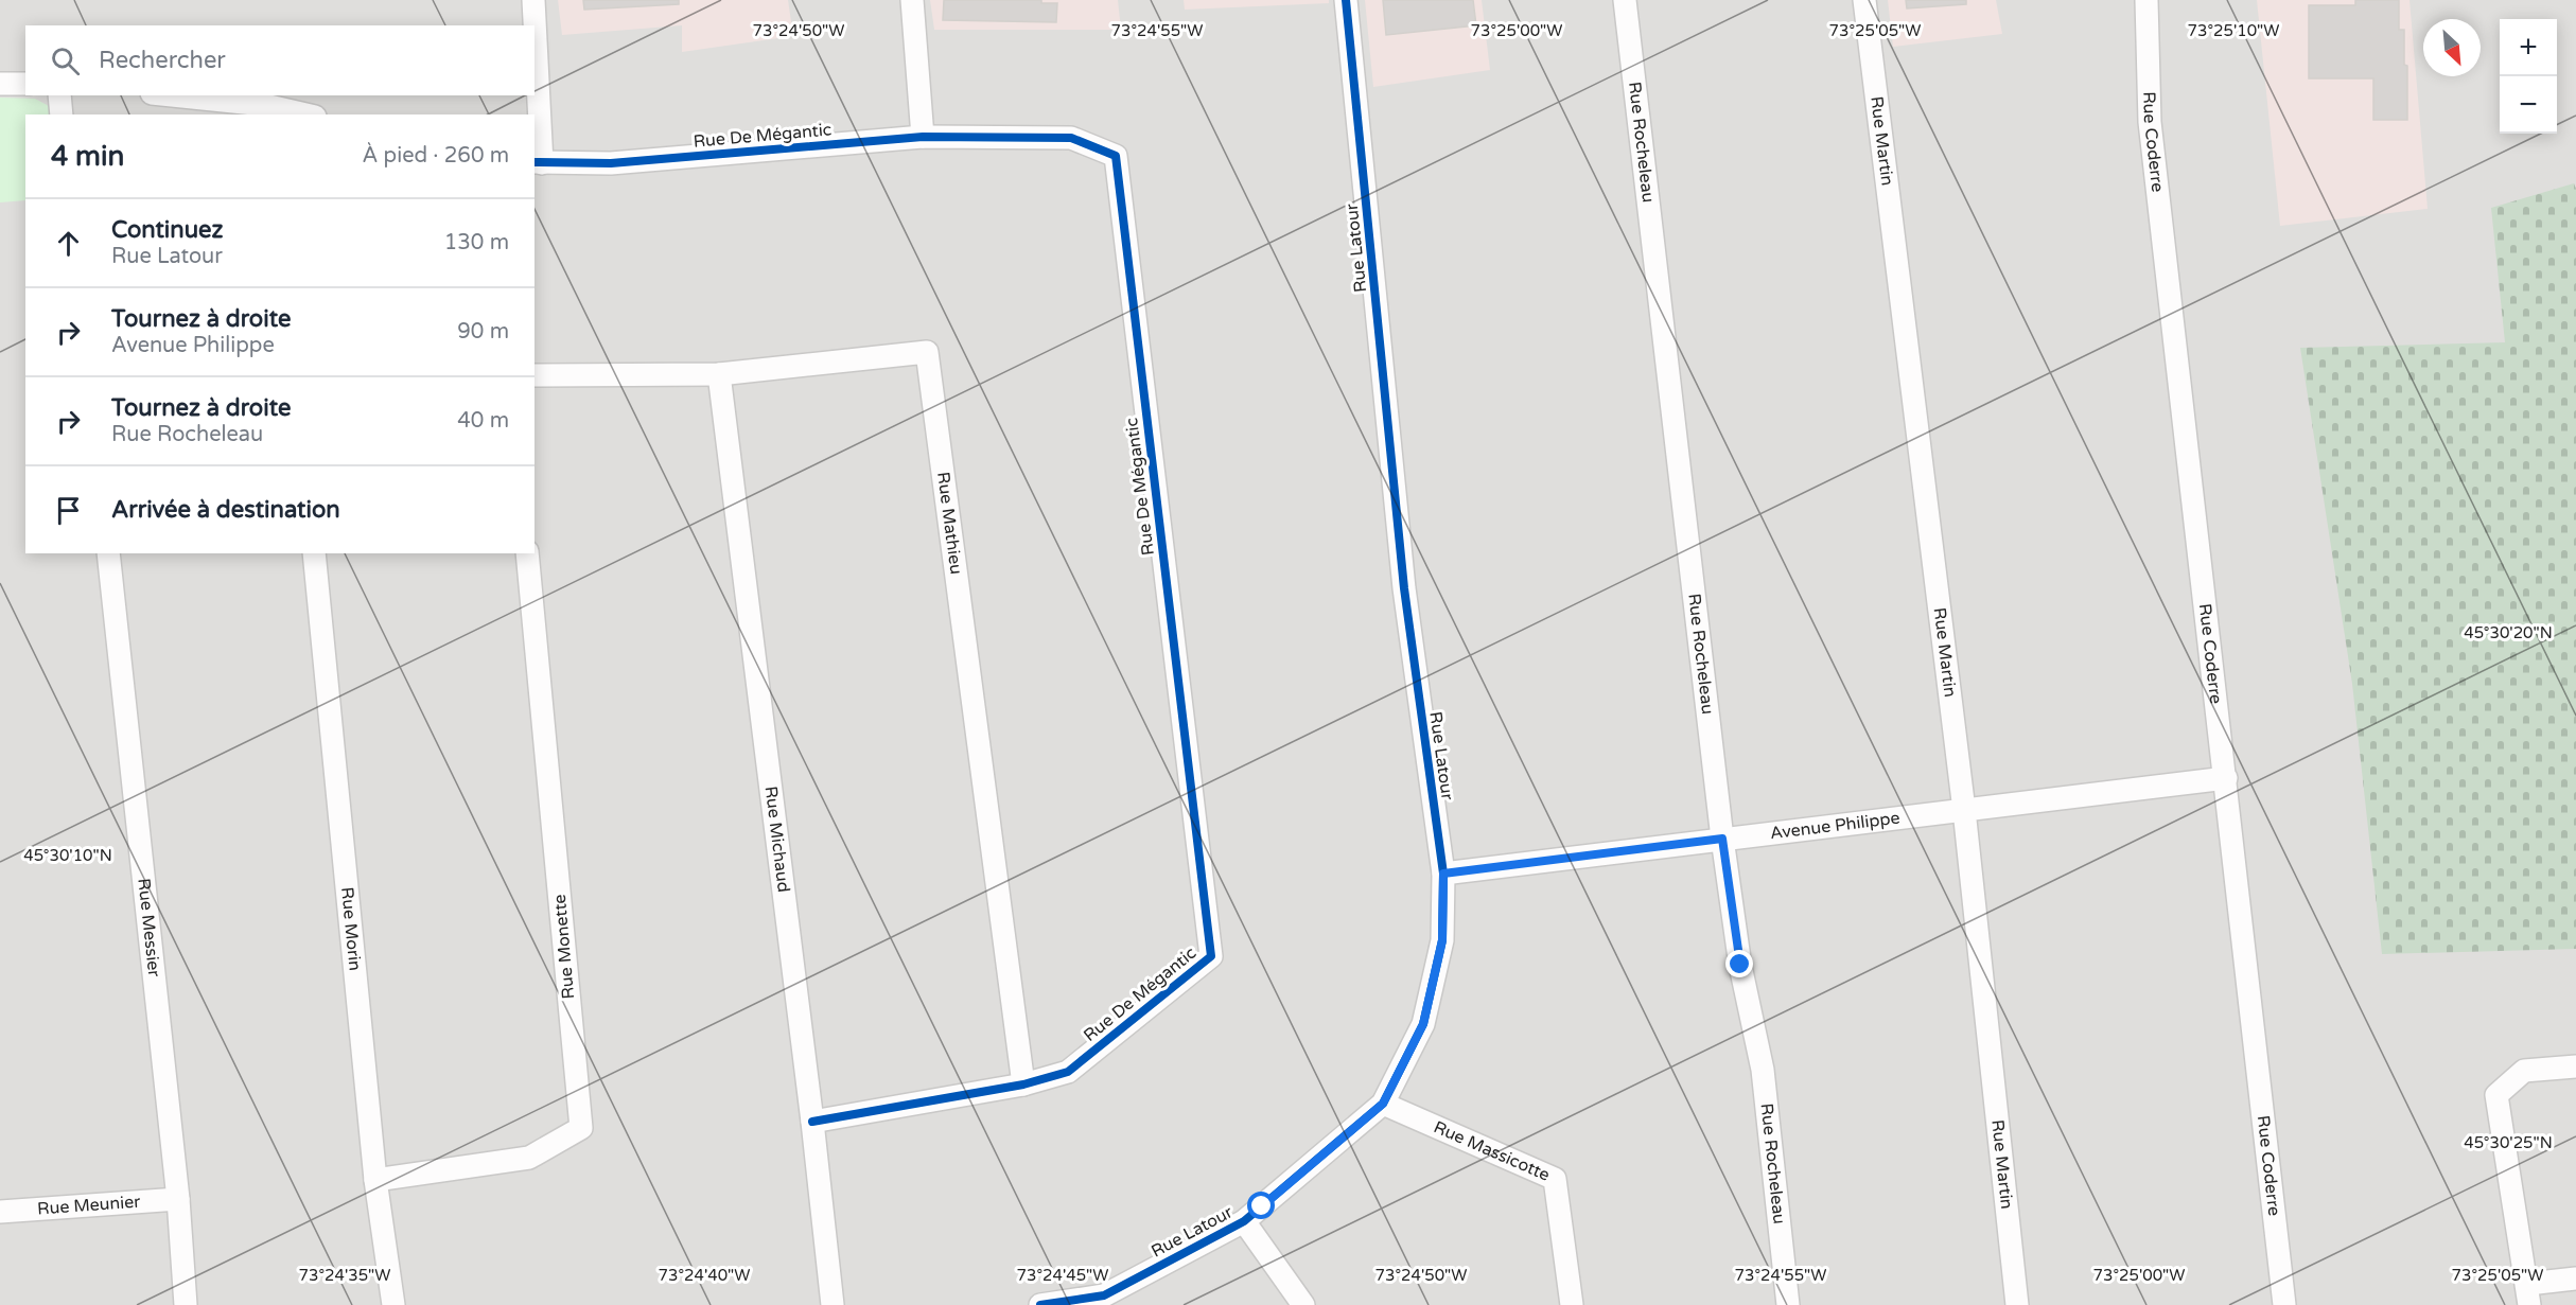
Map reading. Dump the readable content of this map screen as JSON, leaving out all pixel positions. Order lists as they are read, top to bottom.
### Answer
{
  "streets": {
    "street": [
      "Rue De Mégantic",
      "Rue Martin",
      "Rue Coderre",
      "Rue Rocheleau",
      "Rue Latour",
      "Rue Mathieu",
      "Avenue Philippe",
      "Rue Michaud",
      "Rue Messier",
      "Rue Morin",
      "Rue Monette",
      "Rue Massicotte",
      "Rue Meunier"
    ]
  },
  "crossings": [
    ["Rue De Mégantic", "Rue Mathieu"],
    ["Rue De Mégantic", "Rue Michaud"],
    ["Rue Martin", "Avenue Philippe"],
    ["Rue Coderre", "Avenue Philippe"],
    ["Rue Rocheleau", "Avenue Philippe"],
    ["Rue Latour", "Avenue Philippe"],
    ["Rue Latour", "Rue Massicotte"],
    ["Rue Mathieu", "Rue Michaud"],
    ["Rue Messier", "Rue Meunier"],
    ["Rue Morin", "Rue Monette"]
  ],
  "north": "bottom right",
  "page": {
    "map_buttons": ["+", "−"],
    "search": "Rechercher",
    "heading": ["4 min", "À pied · 260 m"],
    "list": [
      ["Continuez", "Rue Latour", "130 m"],
      ["Tournez à droite", "Avenue Philippe", "90 m"],
      ["Tournez à droite", "Rue Rocheleau", "40 m"],
      "Arrivée à destination"
    ]
  },
  "coordinates": [
    "73°24'50\"W",
    "73°24'55\"W",
    "73°25'00\"W",
    "73°25'05\"W",
    "73°25'10\"W",
    "45°30'20\"N",
    "45°30'10\"N",
    "45°30'25\"N",
    "73°24'35\"W",
    "73°24'40\"W",
    "73°24'45\"W"
  ]
}
